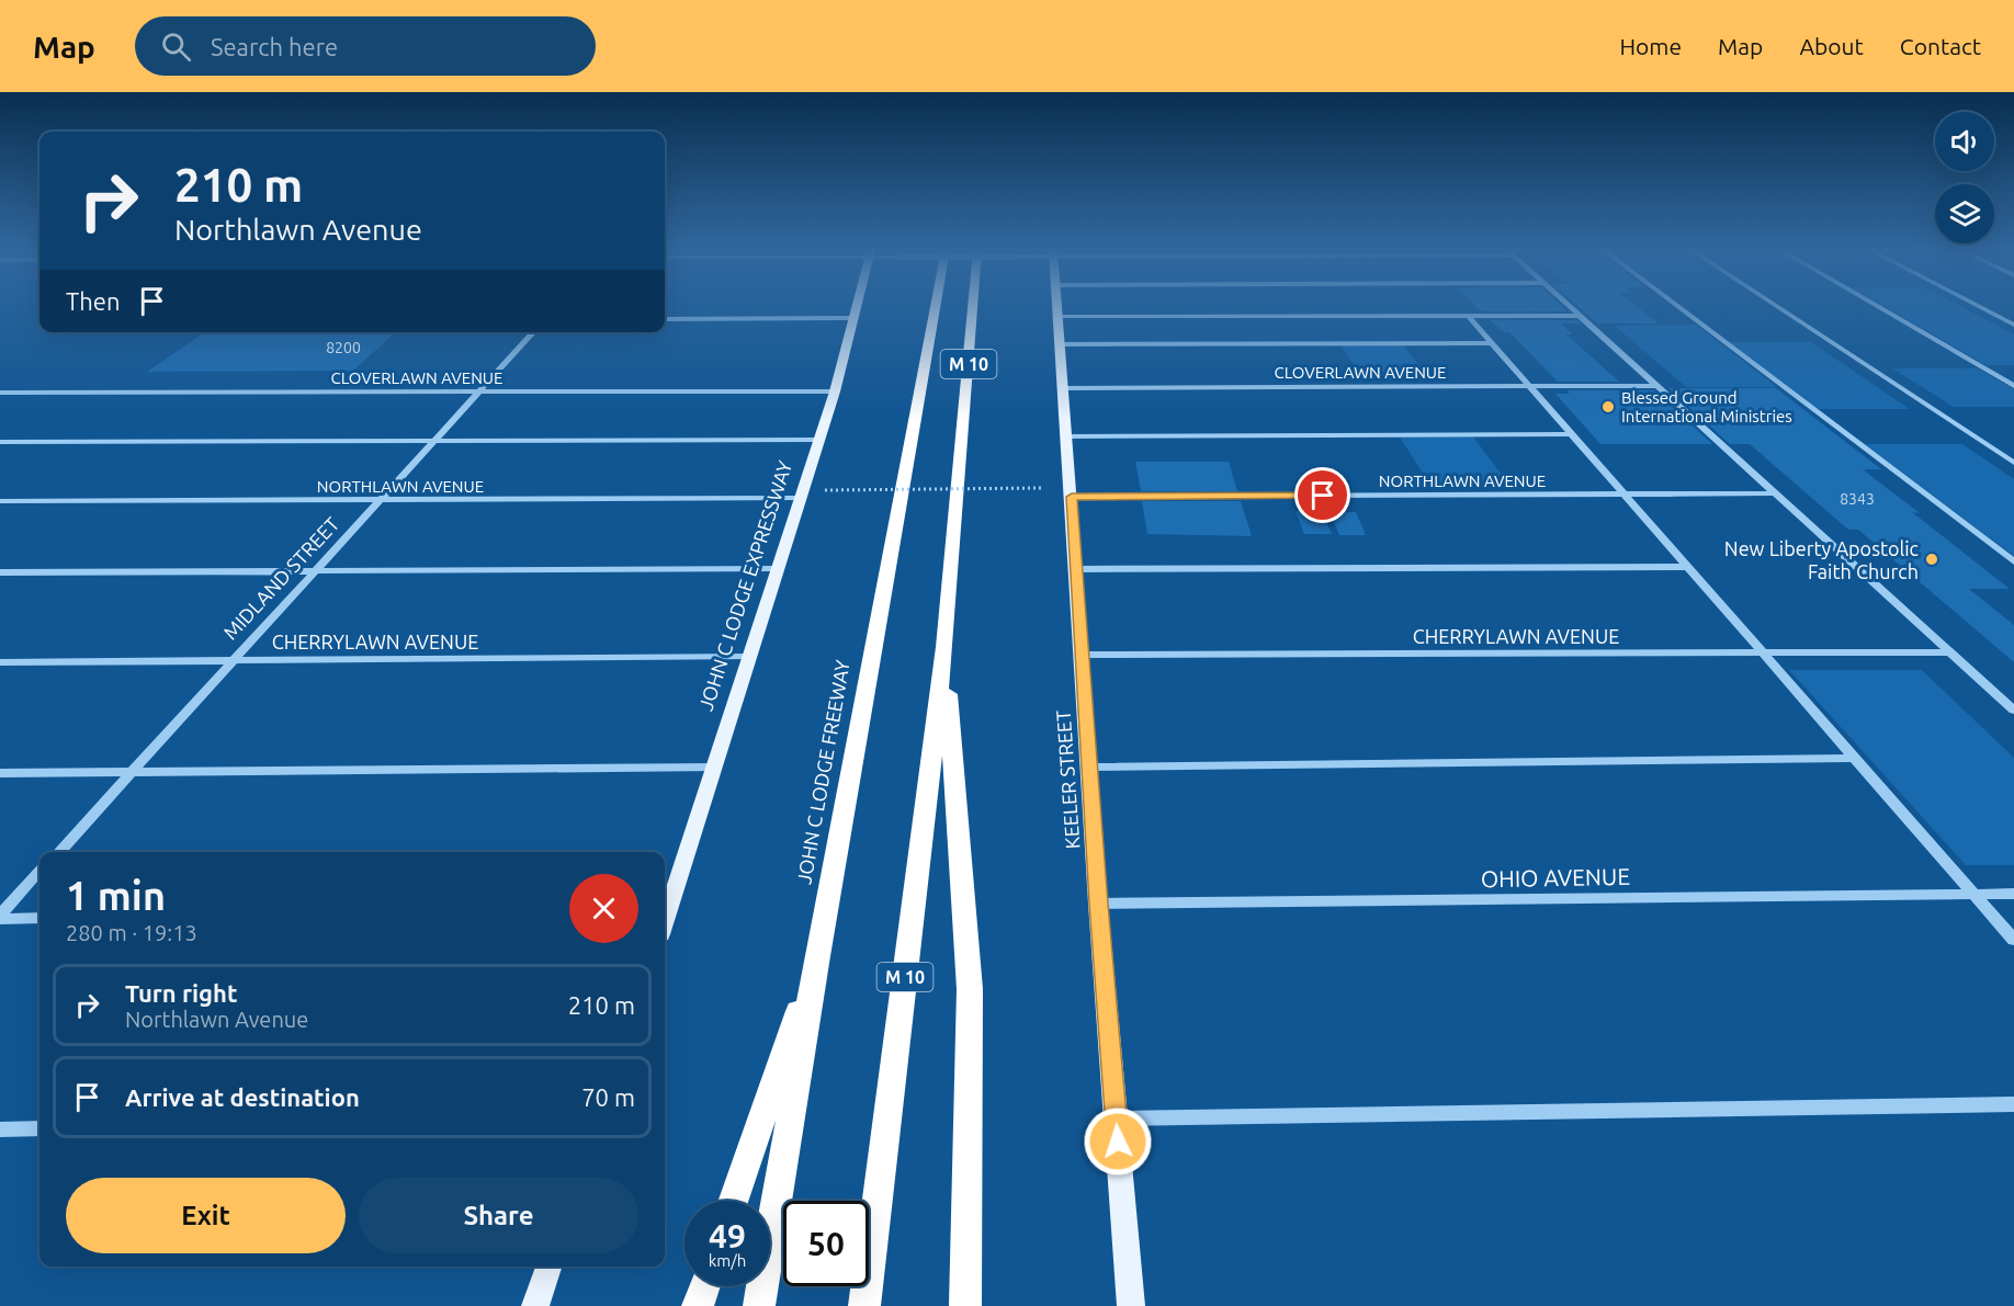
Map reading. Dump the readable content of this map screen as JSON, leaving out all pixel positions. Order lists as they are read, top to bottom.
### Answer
{
  "streets": {
    "highway": ["M 10", "JOHN C LODGE FREEWAY"],
    "main road": ["JOHN C LODGE EXPRESSWAY", "KEELER STREET"],
    "street": [
      "CLOVERLAWN AVENUE",
      "NORTHLAWN AVENUE",
      "MIDLAND STREET",
      "CHERRYLAWN AVENUE",
      "OHIO AVENUE"
    ]
  },
  "crossings": [
    ["CLOVERLAWN AVENUE", "MIDLAND STREET"],
    ["CLOVERLAWN AVENUE", "JOHN C LODGE EXPRESSWAY"],
    ["CLOVERLAWN AVENUE", "KEELER STREET"],
    ["NORTHLAWN AVENUE", "MIDLAND STREET"],
    ["NORTHLAWN AVENUE", "JOHN C LODGE EXPRESSWAY"],
    ["NORTHLAWN AVENUE", "KEELER STREET"],
    ["MIDLAND STREET", "CHERRYLAWN AVENUE"],
    ["JOHN C LODGE EXPRESSWAY", "CHERRYLAWN AVENUE"],
    ["CHERRYLAWN AVENUE", "KEELER STREET"],
    ["KEELER STREET", "OHIO AVENUE"]
  ],
  "places": ["Blessed Ground International Ministries", "New Liberty Apostolic Faith Church"],
  "house_numbers": ["8200", "8343"],
  "page": {
    "header": "Map",
    "search": "Search here",
    "nav": [
      "Home",
      "Map",
      "About",
      "Contact"
    ],
    "turn": ["210 m", "Northlawn Avenue"],
    "then": "Then",
    "heading": ["1 min", "280 m · 19:13"],
    "list": [
      {
        "name": "Turn right",
        "note": "Northlawn Avenue",
        "value": "210 m"
      },
      {
        "name": "Arrive at destination",
        "value": "70 m"
      }
    ],
    "buttons": ["Exit", "Share"],
    "speed": "49 km/h",
    "limit": "50"
  }
}
